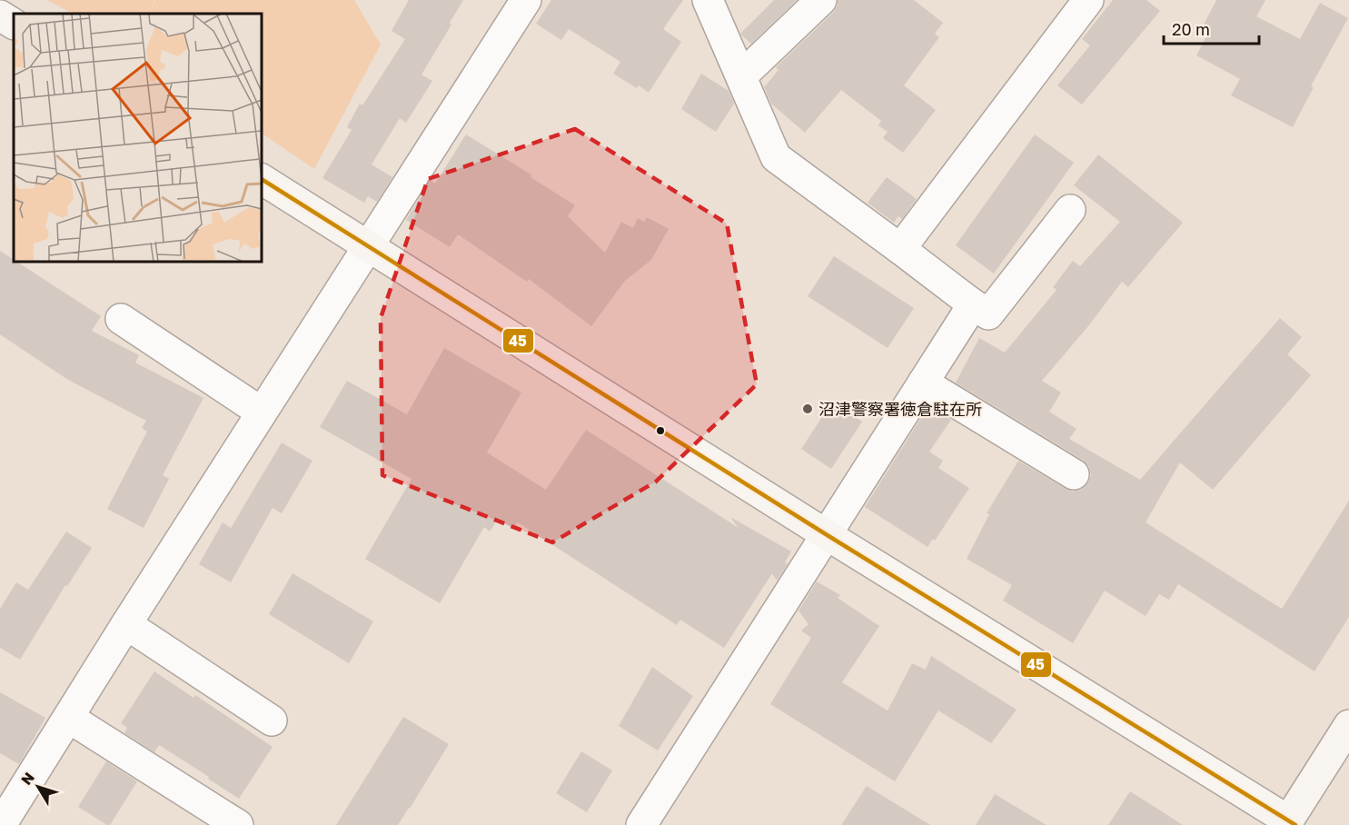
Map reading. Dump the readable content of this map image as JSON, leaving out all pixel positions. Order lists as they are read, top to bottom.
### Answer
{
  "places": ["沼津警察署徳倉駐在所"],
  "lines": ["transit line 45"],
  "scale_bar": "20 m",
  "north": "top left"
}
